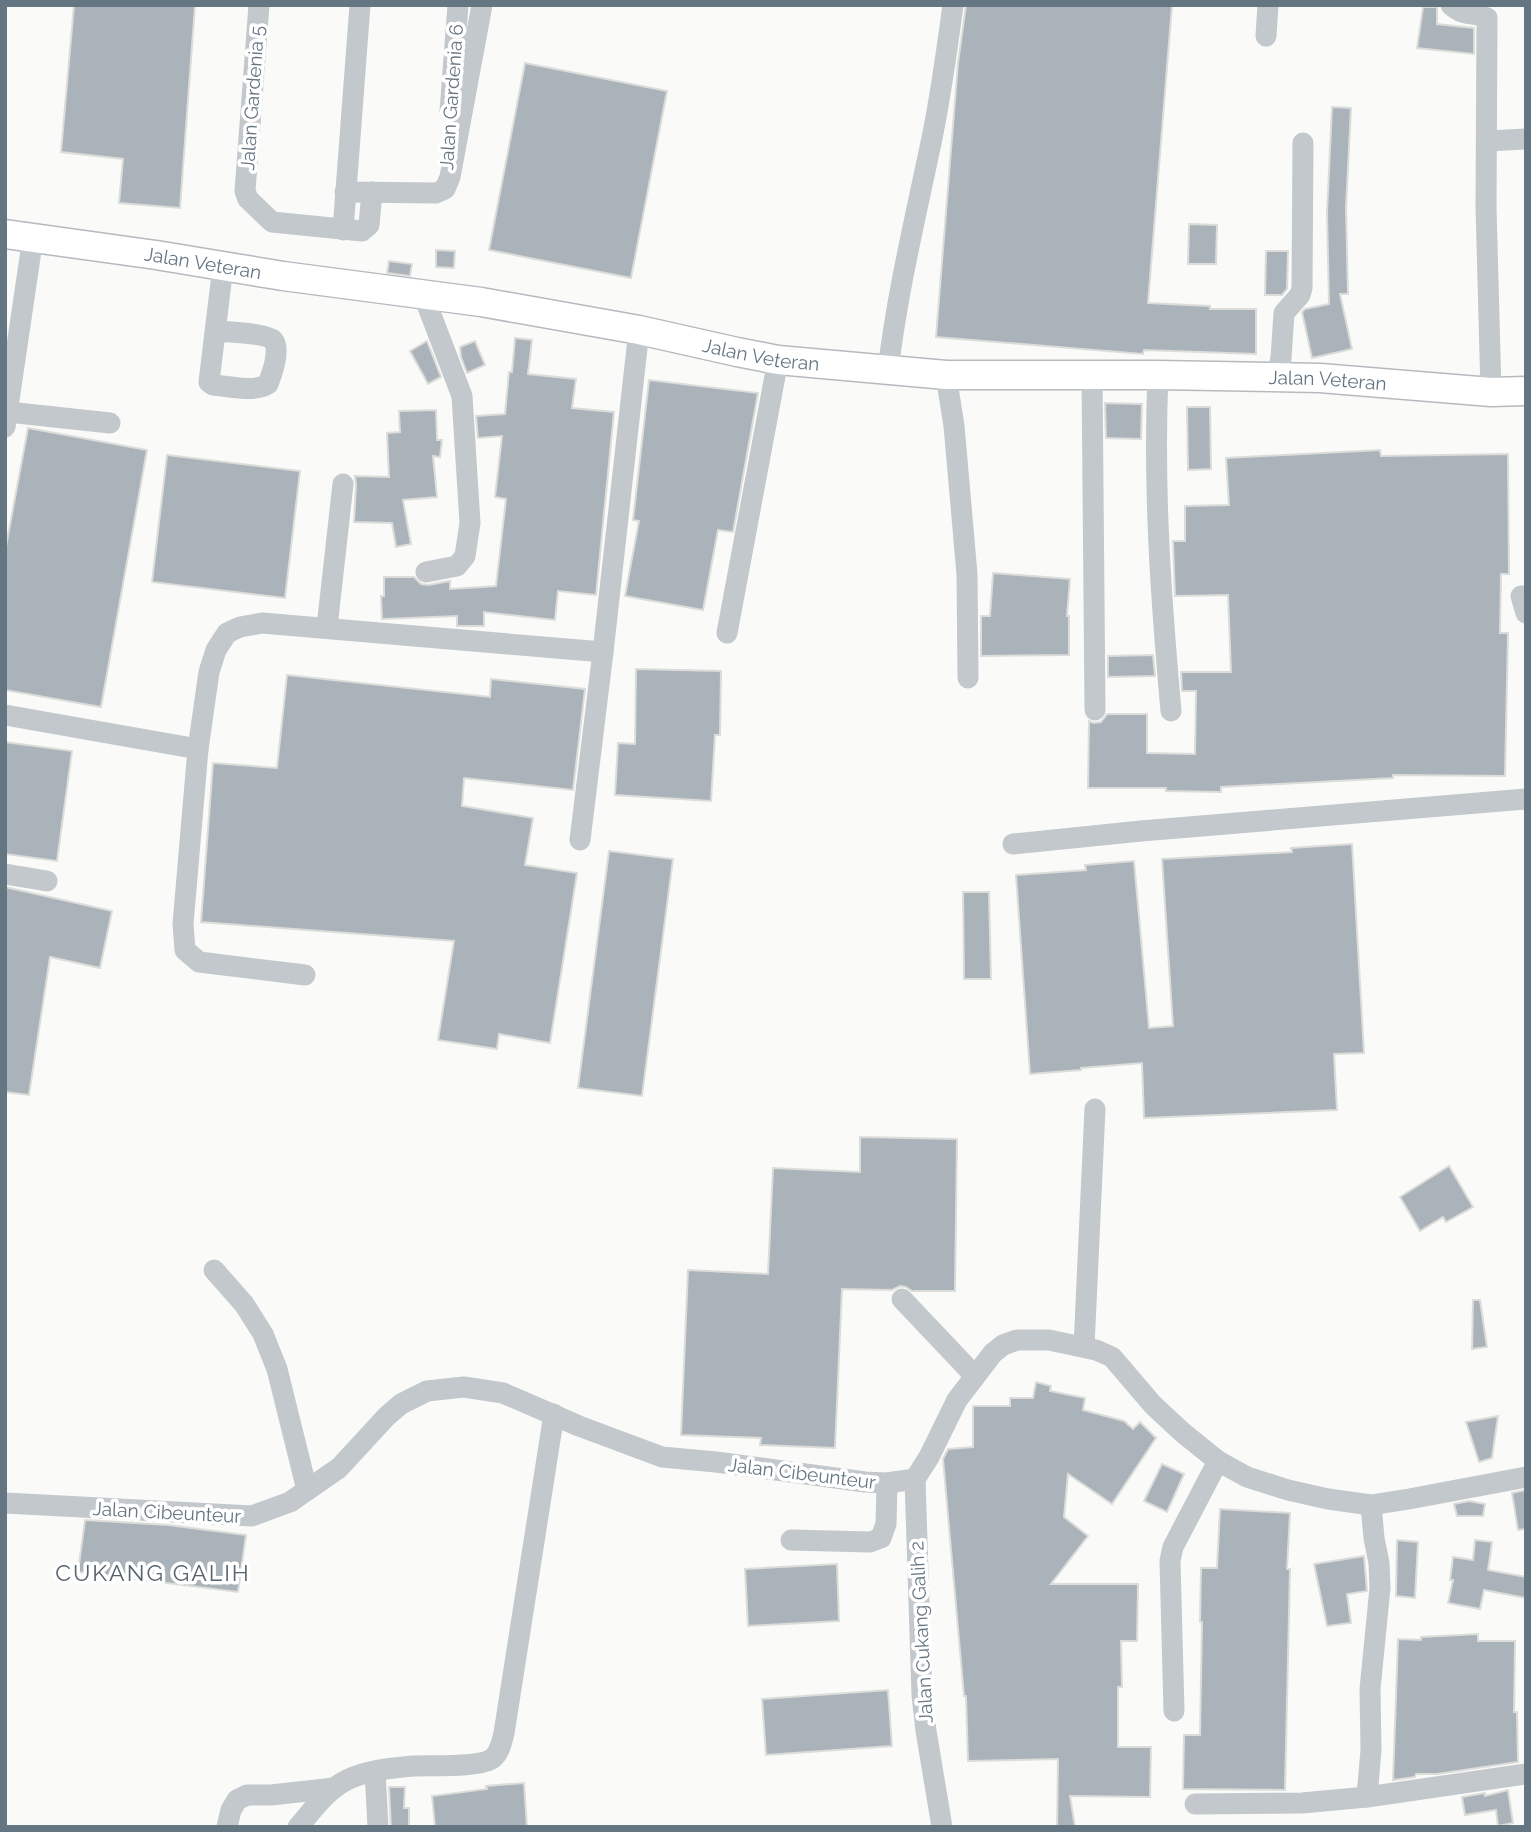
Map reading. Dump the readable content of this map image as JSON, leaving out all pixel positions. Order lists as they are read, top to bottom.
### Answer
{
  "streets": {
    "main road": ["Jalan Veteran"],
    "street": [
      "Jalan Gardenia 6",
      "Jalan Gardenia 5",
      "Jalan Cibeunteur",
      "Jalan Cukang Galih 2"
    ]
  },
  "crossings": [
    ["Jalan Cibeunteur", "Jalan Cukang Galih 2"]
  ],
  "districts": ["CUKANG GALIH"]
}
